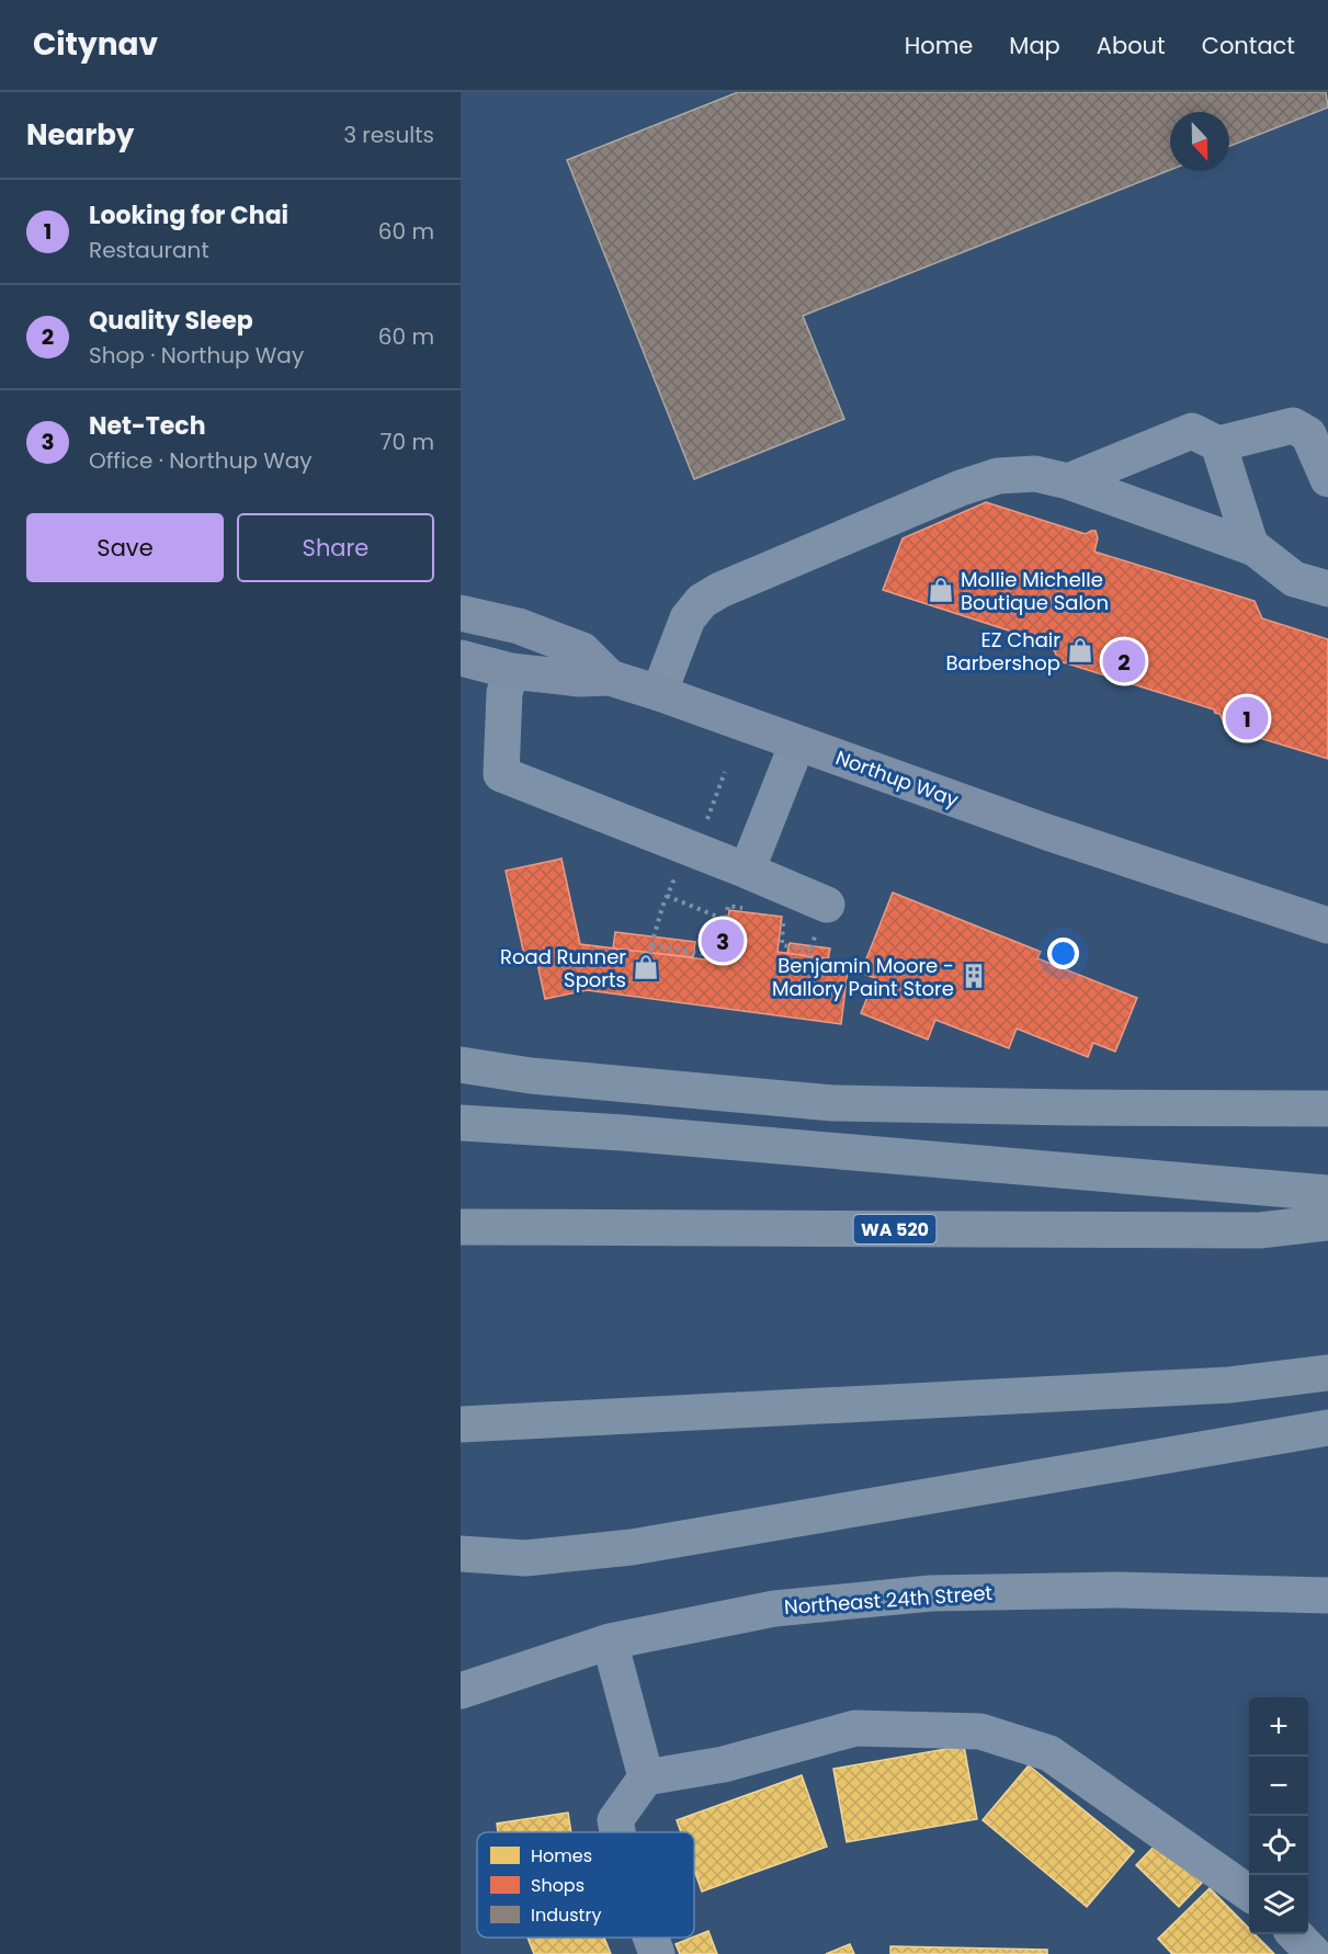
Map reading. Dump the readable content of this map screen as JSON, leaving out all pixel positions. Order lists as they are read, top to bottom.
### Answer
{
  "streets": {
    "highway": ["WA 520"],
    "main road": ["Northup Way"],
    "street": ["Northeast 24th Street"]
  },
  "places": {
    "shop": ["Mollie Michelle Boutique Salon", "EZ Chair Barbershop", "Road Runner Sports"],
    "building": ["Benjamin Moore - Mallory Paint Store"]
  },
  "legend": ["Homes", "Shops", "Industry"],
  "north": "bottom",
  "page": {
    "header": "Citynav",
    "nav": [
      "Home",
      "Map",
      "About",
      "Contact"
    ],
    "heading": ["Nearby", "3 results"],
    "list": [
      {
        "mark": "1",
        "name": "Looking for Chai",
        "note": "Restaurant",
        "value": "60 m"
      },
      {
        "mark": "2",
        "name": "Quality Sleep",
        "note": "Shop · Northup Way",
        "value": "60 m"
      },
      {
        "mark": "3",
        "name": "Net-Tech",
        "note": "Office · Northup Way",
        "value": "70 m"
      }
    ],
    "buttons": ["Save", "Share"],
    "pins": ["2", "1", "3"],
    "map_buttons": ["+", "−"]
  }
}
